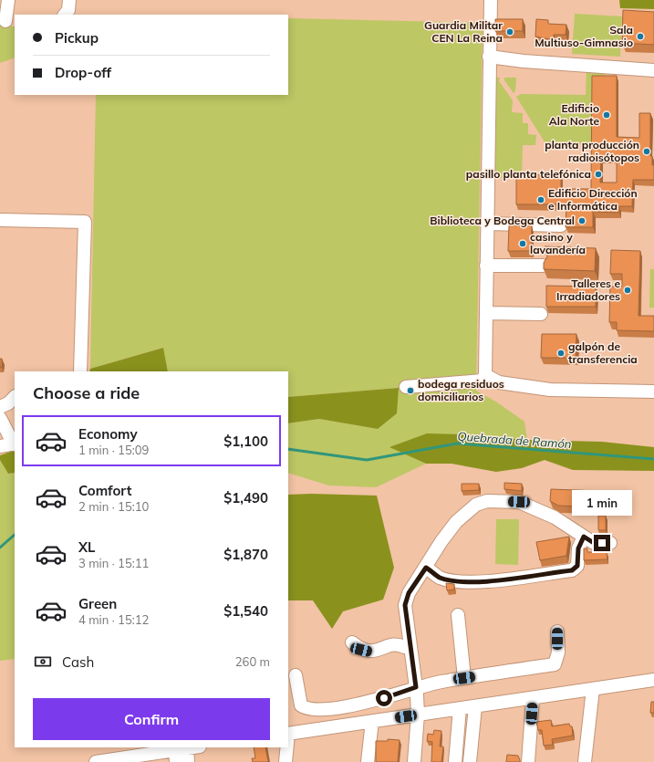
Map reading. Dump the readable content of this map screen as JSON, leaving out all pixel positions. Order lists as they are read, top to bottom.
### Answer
{
  "water": ["Quebrada de Ramón"],
  "places": [
    "Guardia Militar CEN La Reina",
    "Sala Multiuso-Gimnasio",
    "Edificio Ala Norte",
    "planta producción radioisótopos",
    "pasillo planta telefónica",
    "Edificio Dirección e Informática",
    "Biblioteca y Bodega Central",
    "casino y lavandería",
    "Talleres e Irradiadores",
    "galpón de transferencia",
    "bodega residuos domiciliarios"
  ],
  "page": {
    "banner": ["Pickup", "Drop-off"],
    "heading": "Choose a ride",
    "list": [
      {
        "name": "Economy",
        "note": "1 min · 15:09",
        "value": "$1,100"
      },
      {
        "name": "Comfort",
        "note": "2 min · 15:10",
        "value": "$1,490"
      },
      {
        "name": "XL",
        "note": "3 min · 15:11",
        "value": "$1,870"
      },
      {
        "name": "Green",
        "note": "4 min · 15:12",
        "value": "$1,540"
      }
    ],
    "bubble": "1 min",
    "pay": ["Cash", "260 m"],
    "buttons": "Confirm"
  }
}
